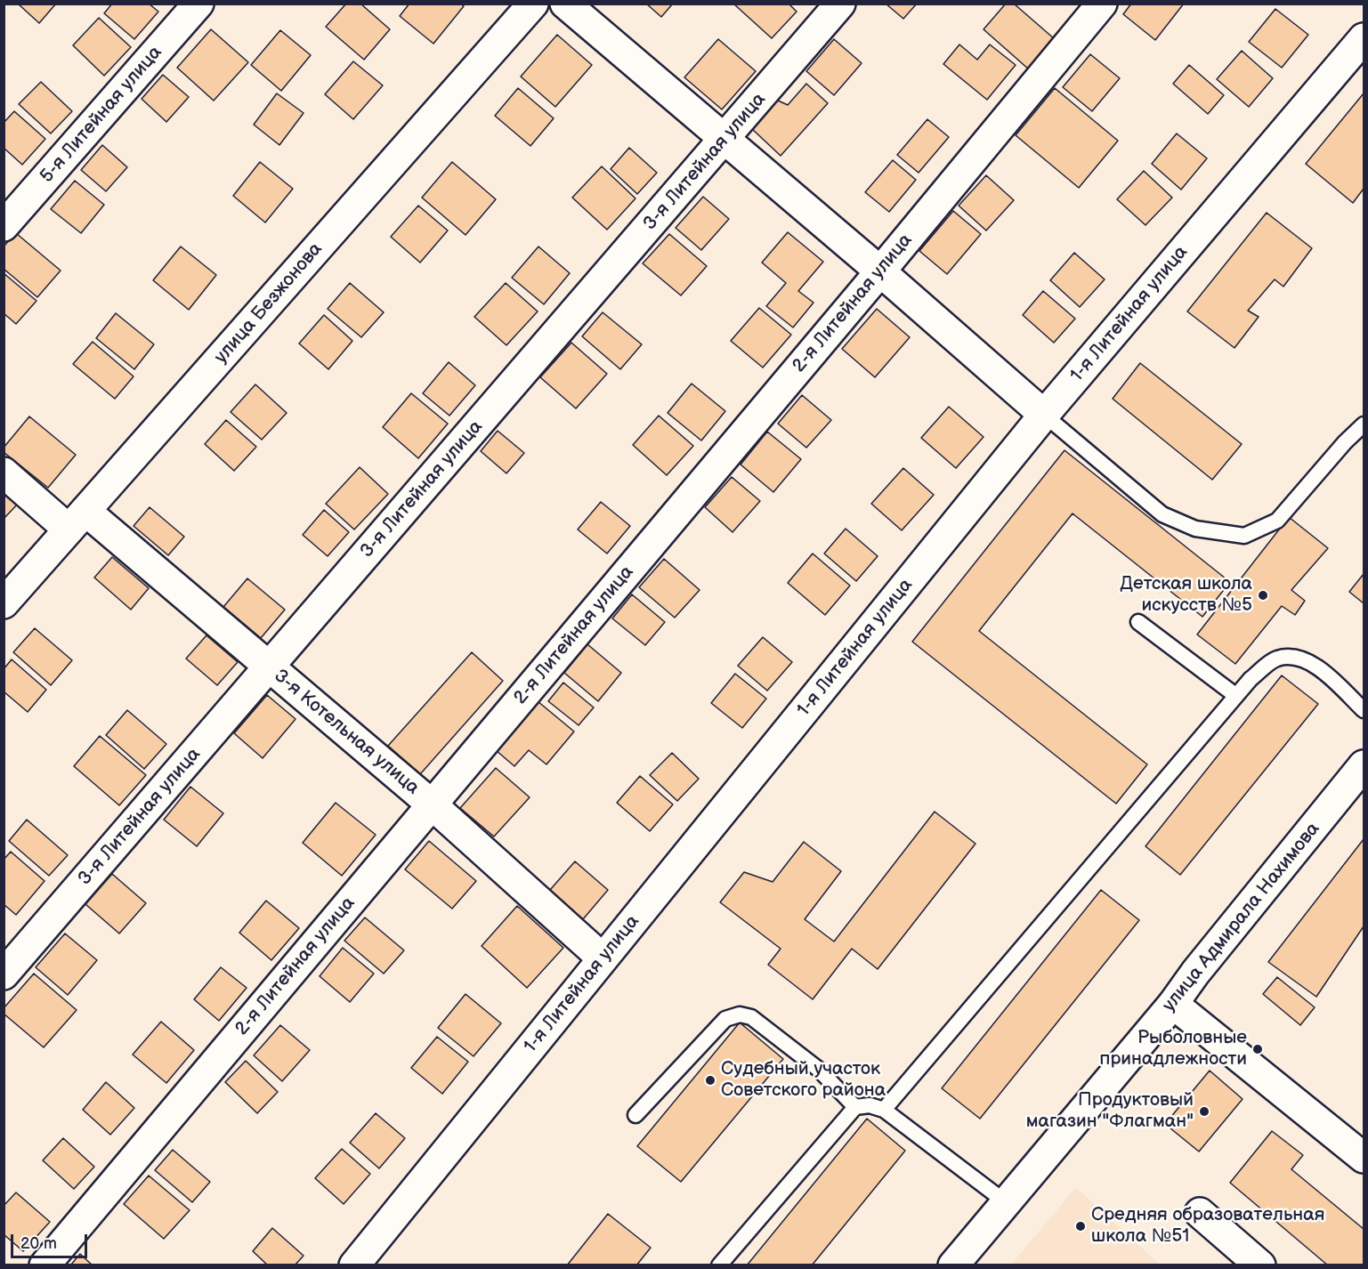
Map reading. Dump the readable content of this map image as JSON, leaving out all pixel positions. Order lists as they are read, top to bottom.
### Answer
{
  "streets": {
    "street": [
      "5-я Литейная улица",
      "3-я Литейная улица",
      "улица Безжонова",
      "2-я Литейная улица",
      "1-я Литейная улица",
      "3-я Котельная улица",
      "улица Адмирала Нахимова"
    ]
  },
  "crossings": [
    ["3-я Литейная улица", "3-я Котельная улица"],
    ["улица Безжонова", "3-я Котельная улица"],
    ["2-я Литейная улица", "3-я Котельная улица"],
    ["1-я Литейная улица", "3-я Котельная улица"]
  ],
  "places": [
    "Детская школа искусств №5",
    "Рыболовные принадлежности",
    "Судебный участок Советского района",
    "Продуктовый магазин \"Флагман\"",
    "Средняя образовательная школа №51"
  ],
  "scale_bar": "20 m"
}
